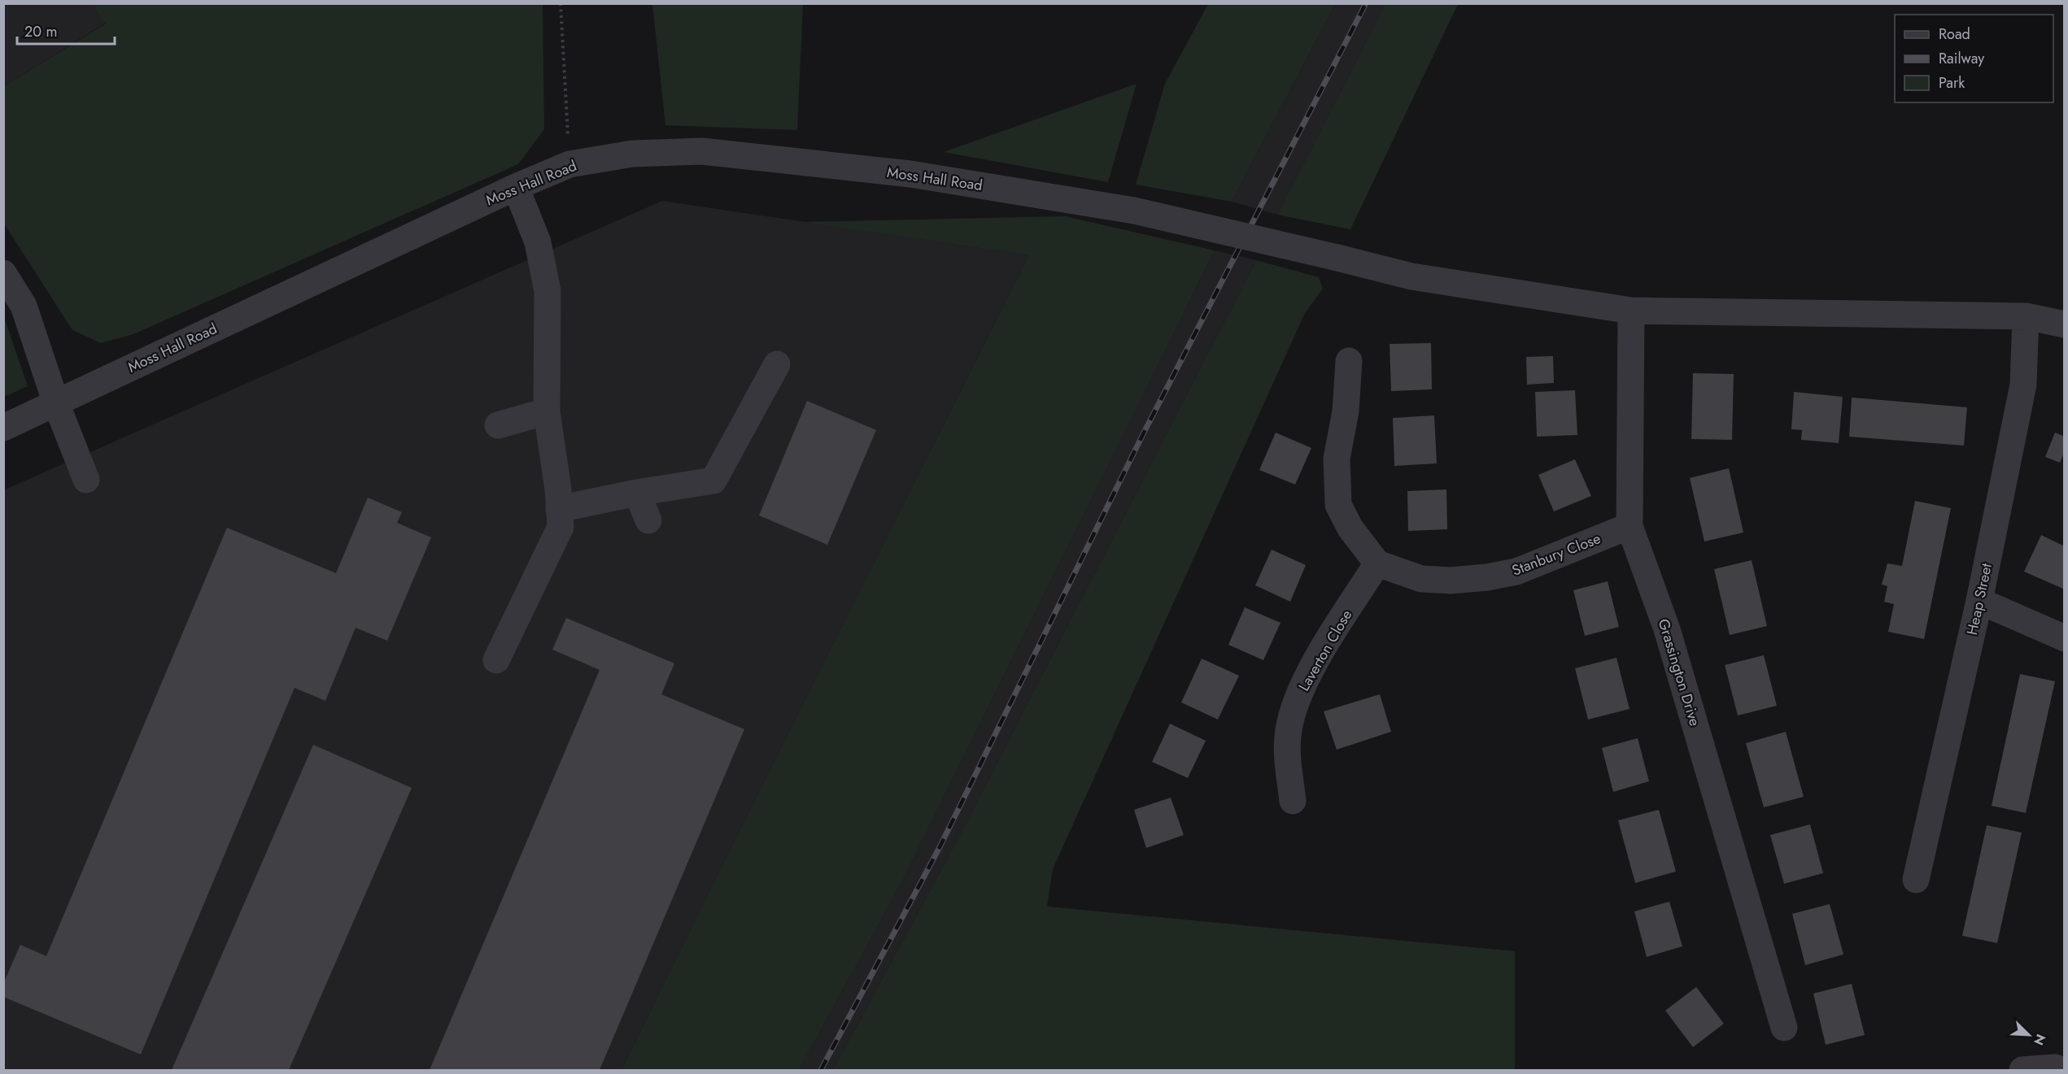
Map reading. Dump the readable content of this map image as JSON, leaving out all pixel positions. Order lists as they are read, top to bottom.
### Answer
{
  "streets": {
    "street": [
      "Moss Hall Road",
      "Stanbury Close",
      "Heap Street",
      "Laverton Close",
      "Grassington Drive"
    ]
  },
  "crossings": [
    ["Moss Hall Road", "Heap Street"],
    ["Moss Hall Road", "Grassington Drive"],
    ["Stanbury Close", "Laverton Close"],
    ["Stanbury Close", "Grassington Drive"]
  ],
  "legend": ["Road", "Railway", "Park"],
  "scale_bar": "20 m",
  "north": "bottom right"
}
